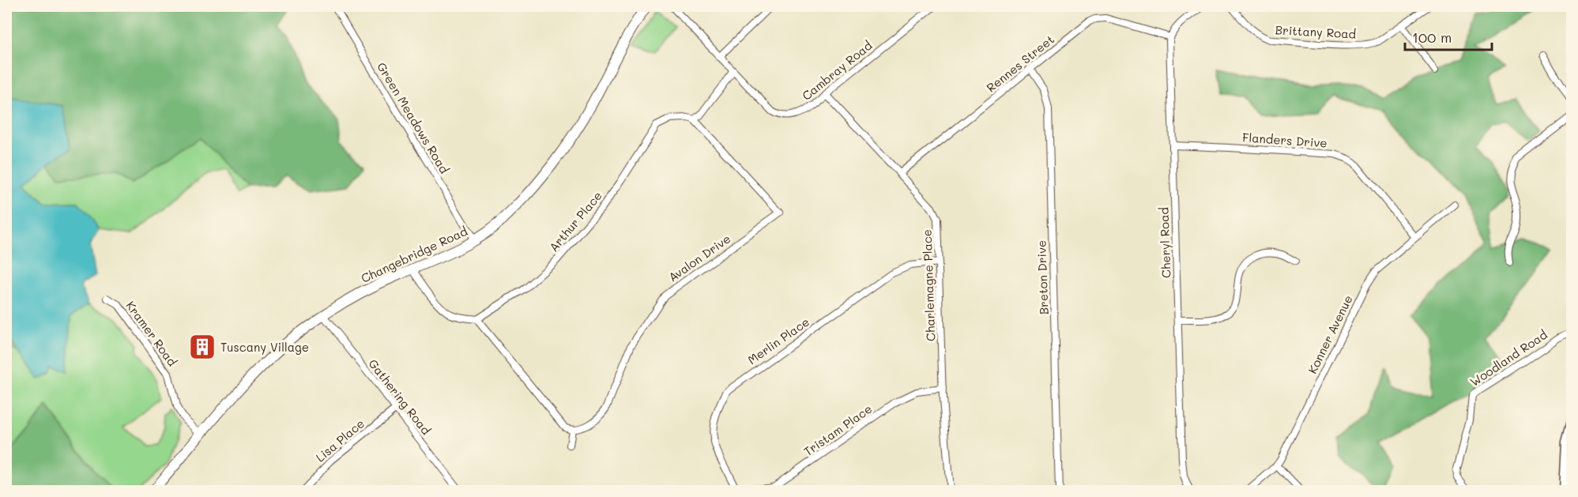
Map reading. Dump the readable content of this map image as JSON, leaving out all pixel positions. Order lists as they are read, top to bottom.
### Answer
{
  "streets": {
    "main road": ["Changebridge Road"],
    "street": [
      "Brittany Road",
      "Rennes Street",
      "Cambray Road",
      "Green Meadows Road",
      "Flanders Drive",
      "Arthur Place",
      "Cheryl Road",
      "Avalon Drive",
      "Breton Drive",
      "Charlemagne Place",
      "Kramer Road",
      "Konner Avenue",
      "Merlin Place",
      "Woodland Road",
      "Gathering Road",
      "Tristam Place",
      "Lisa Place"
    ]
  },
  "crossings": [
    ["Rennes Street", "Cheryl Road"],
    ["Rennes Street", "Breton Drive"],
    ["Rennes Street", "Charlemagne Place"],
    ["Cambray Road", "Charlemagne Place"],
    ["Green Meadows Road", "Changebridge Road"],
    ["Flanders Drive", "Cheryl Road"],
    ["Flanders Drive", "Konner Avenue"],
    ["Arthur Place", "Avalon Drive"],
    ["Changebridge Road", "Kramer Road"],
    ["Changebridge Road", "Gathering Road"],
    ["Charlemagne Place", "Merlin Place"],
    ["Charlemagne Place", "Tristam Place"],
    ["Merlin Place", "Tristam Place"],
    ["Gathering Road", "Lisa Place"]
  ],
  "places": {
    "building": ["Tuscany Village"]
  },
  "scale_bar": "100 m"
}
